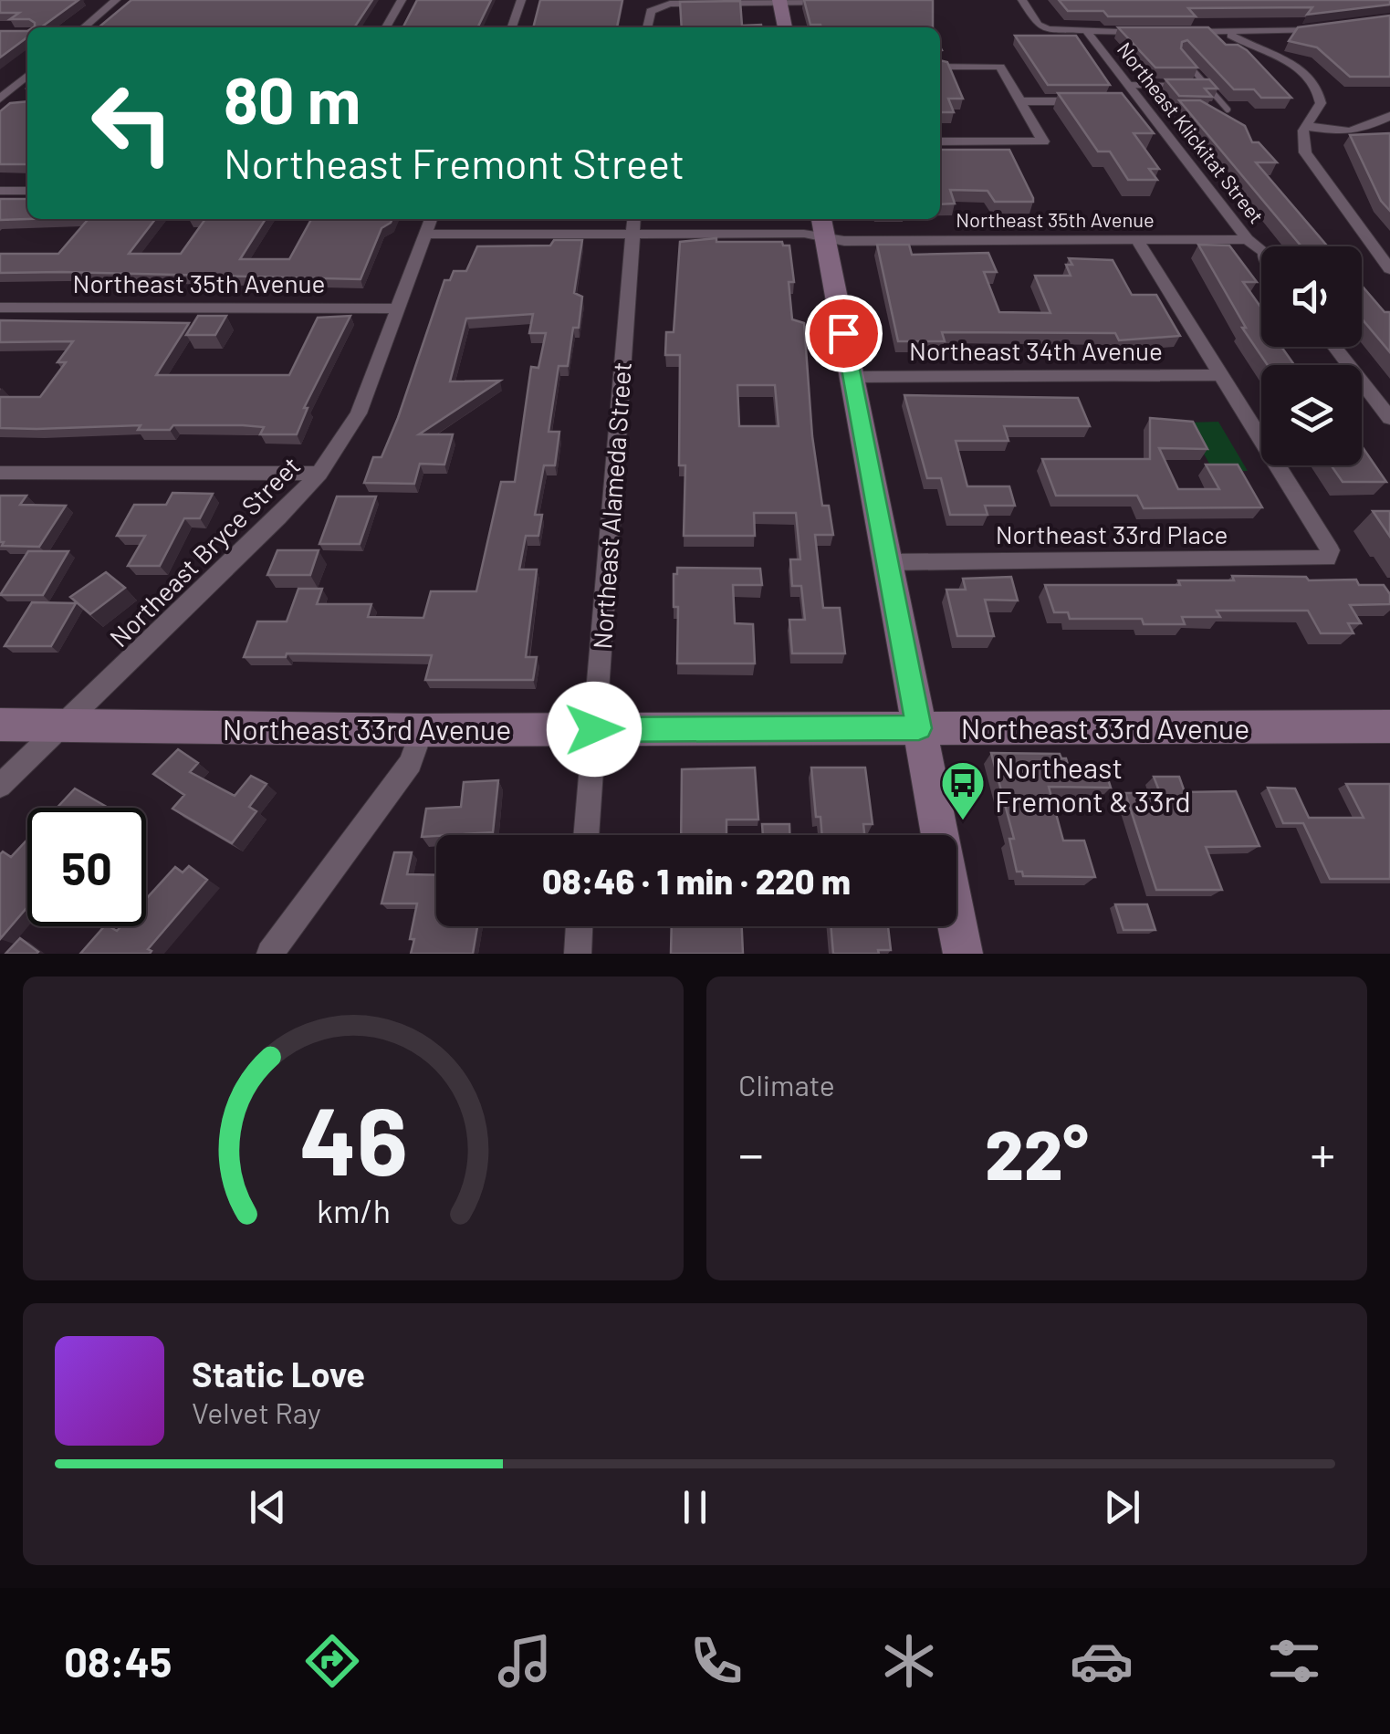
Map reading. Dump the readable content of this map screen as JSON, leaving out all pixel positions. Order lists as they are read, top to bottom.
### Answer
{
  "streets": {
    "main road": ["Northeast 33rd Avenue"],
    "street": [
      "Northeast Klickitat Street",
      "Northeast 35th Avenue",
      "Northeast 34th Avenue",
      "Northeast Alameda Street",
      "Northeast 33rd Place",
      "Northeast Bryce Street"
    ]
  },
  "crossings": [
    ["Northeast Klickitat Street", "Northeast 35th Avenue"],
    ["Northeast 35th Avenue", "Northeast Alameda Street"],
    ["Northeast 35th Avenue", "Northeast Bryce Street"],
    ["Northeast 34th Avenue", "Northeast 33rd Place"],
    ["Northeast Alameda Street", "Northeast 33rd Avenue"],
    ["Northeast Bryce Street", "Northeast 33rd Avenue"]
  ],
  "places": {
    "bus stop": ["Northeast Fremont & 33rd"]
  },
  "page": {
    "turn": ["80 m", "Northeast Fremont Street"],
    "limit": "50",
    "trip": "08:46 · 1 min · 220 m",
    "tile": "Climate",
    "heat": ["−", "22°", "+"],
    "song": ["Static Love", "Velvet Ray"],
    "tabs": "08:45",
    "gauge": ["46", "km/h"]
  }
}
